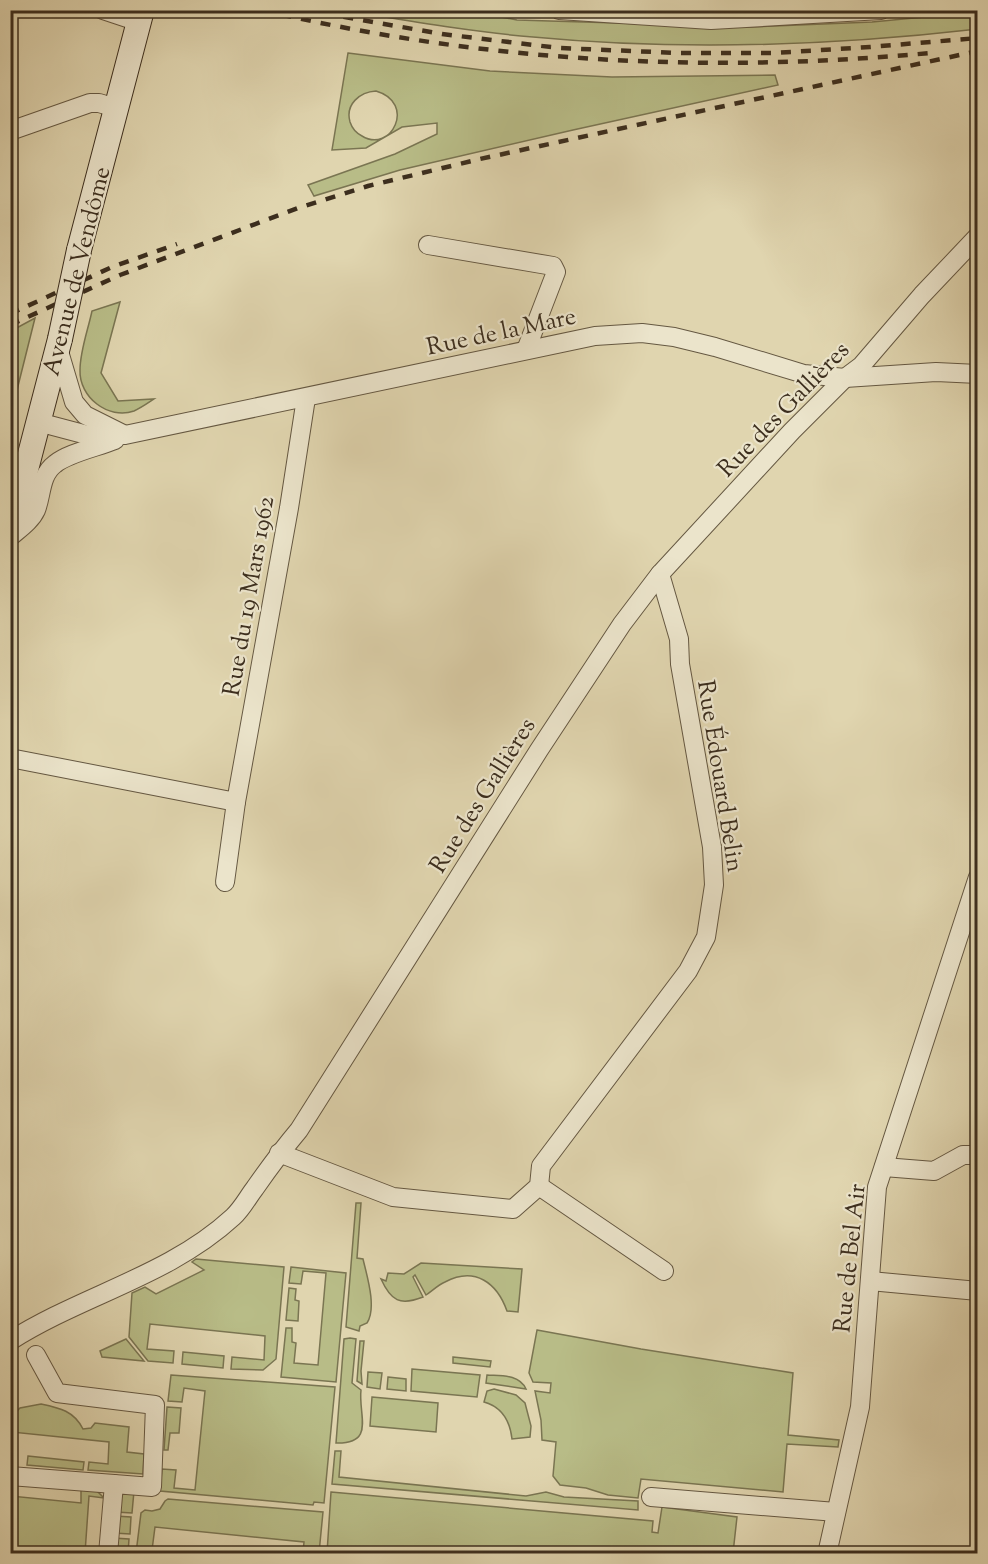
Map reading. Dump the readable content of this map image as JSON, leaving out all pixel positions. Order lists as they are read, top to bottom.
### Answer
{
  "streets": {
    "main road": ["Avenue de Vendôme"],
    "street": [
      "Rue de la Mare",
      "Rue des Gallières",
      "Rue du 19 Mars 1962",
      "Rue Édouard Belin",
      "Rue de Bel Air"
    ]
  },
  "crossings": [
    ["Avenue de Vendôme", "Rue de la Mare"],
    ["Rue de la Mare", "Rue des Gallières"],
    ["Rue de la Mare", "Rue du 19 Mars 1962"],
    ["Rue des Gallières", "Rue Édouard Belin"]
  ]
}
